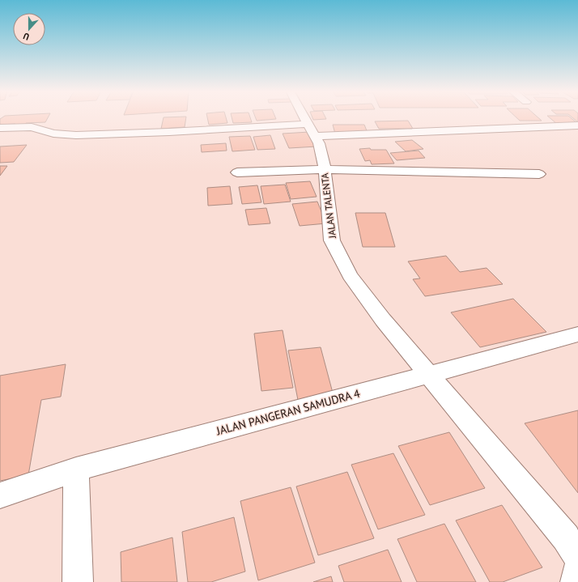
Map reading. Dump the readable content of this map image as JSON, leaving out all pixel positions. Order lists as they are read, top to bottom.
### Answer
{
  "streets": {
    "street": ["JALAN TALENTA", "JALAN PANGERAN SAMUDRA 4"]
  },
  "crossings": [
    ["JALAN TALENTA", "JALAN PANGERAN SAMUDRA 4"]
  ],
  "north": "bottom"
}
